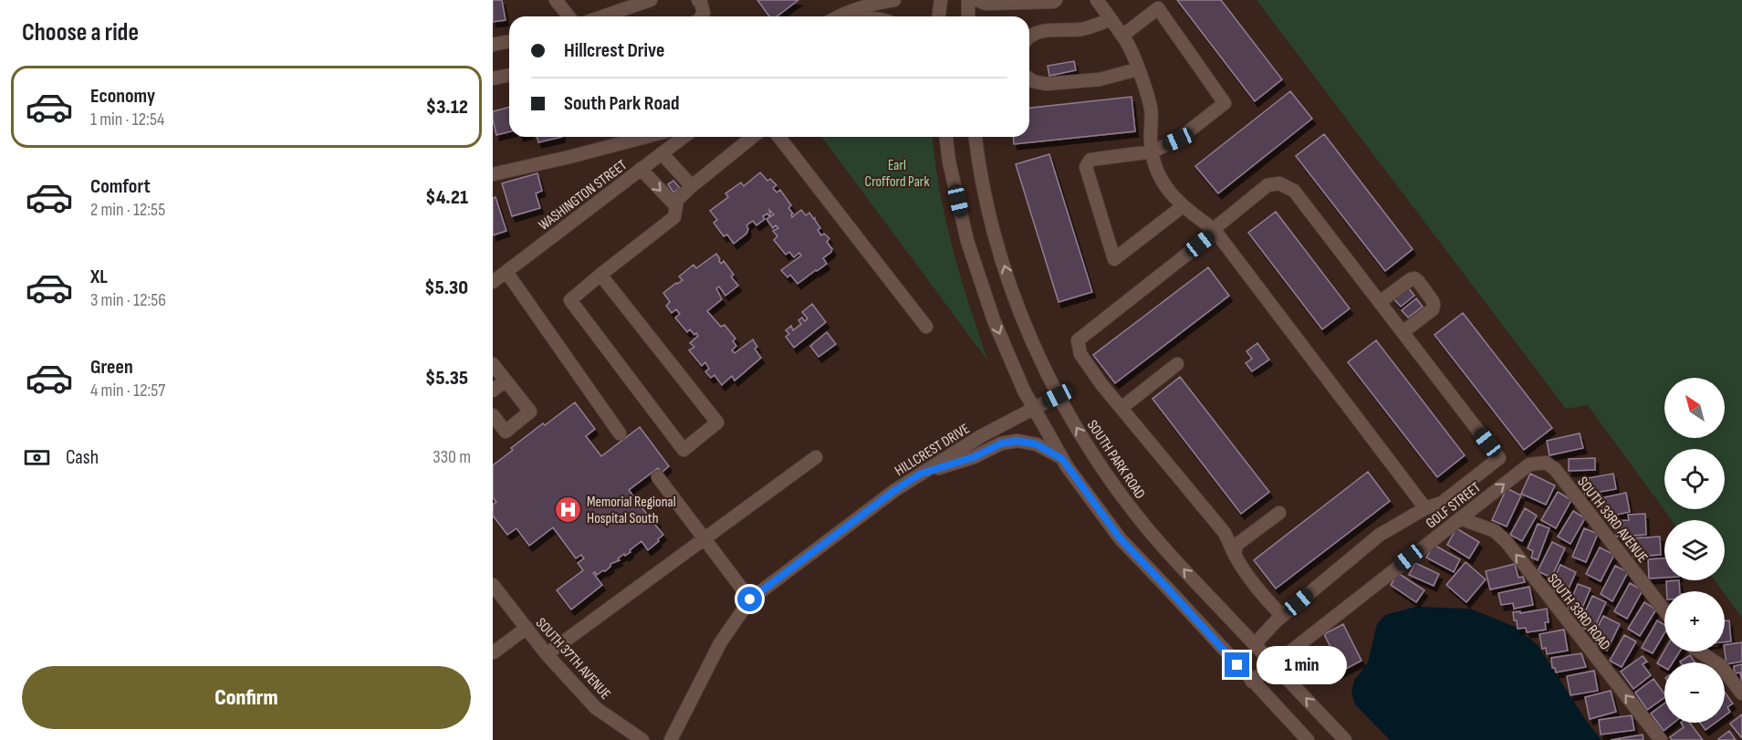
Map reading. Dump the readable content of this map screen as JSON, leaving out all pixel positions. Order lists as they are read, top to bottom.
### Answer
{
  "streets": {
    "street": [
      "WASHINGTON STREET",
      "HILLCREST DRIVE",
      "SOUTH PARK ROAD",
      "GOLF STREET",
      "SOUTH 33RD AVENUE",
      "SOUTH 33RD ROAD",
      "SOUTH 37TH AVENUE"
    ]
  },
  "crossings": [
    ["HILLCREST DRIVE", "SOUTH PARK ROAD"],
    ["SOUTH PARK ROAD", "GOLF STREET"],
    ["GOLF STREET", "SOUTH 33RD AVENUE"],
    ["GOLF STREET", "SOUTH 33RD ROAD"]
  ],
  "one_way": ["SOUTH 33RD ROAD"],
  "parks": ["Earl Crofford Park"],
  "places": {
    "hospital": ["Memorial Regional Hospital South"]
  },
  "north": "top left",
  "page": {
    "heading": "Choose a ride",
    "banner": ["Hillcrest Drive", "South Park Road"],
    "list": [
      {
        "name": "Economy",
        "note": "1 min · 12:54",
        "value": "$3.12"
      },
      {
        "name": "Comfort",
        "note": "2 min · 12:55",
        "value": "$4.21"
      },
      {
        "name": "XL",
        "note": "3 min · 12:56",
        "value": "$5.30"
      },
      {
        "name": "Green",
        "note": "4 min · 12:57",
        "value": "$5.35"
      }
    ],
    "map_buttons": ["+", "−"],
    "pay": ["Cash", "330 m"],
    "bubble": "1 min",
    "buttons": "Confirm"
  }
}
